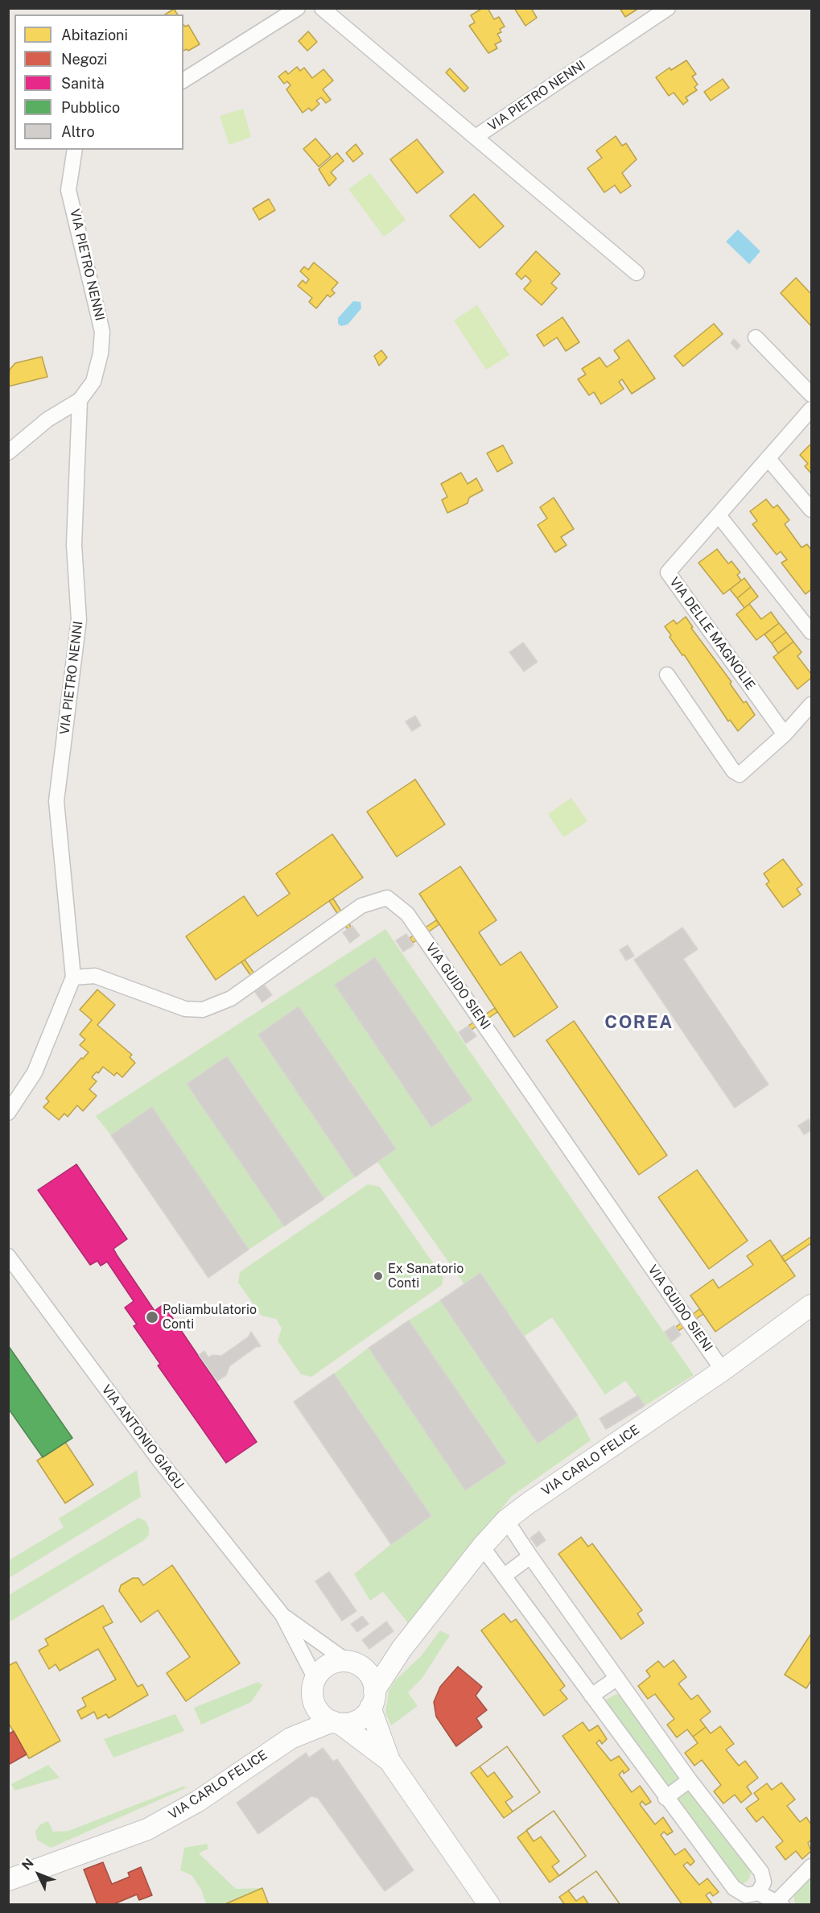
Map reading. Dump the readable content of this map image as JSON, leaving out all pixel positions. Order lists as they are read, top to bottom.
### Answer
{
  "streets": {
    "main road": ["VIA CARLO FELICE"],
    "street": [
      "VIA PIETRO NENNI",
      "VIA DELLE MAGNOLIE",
      "VIA GUIDO SIENI",
      "VIA ANTONIO GIAGU"
    ]
  },
  "crossings": [
    ["VIA PIETRO NENNI", "VIA GUIDO SIENI"],
    ["VIA GUIDO SIENI", "VIA CARLO FELICE"],
    ["VIA ANTONIO GIAGU", "VIA CARLO FELICE"]
  ],
  "districts": ["COREA"],
  "places": ["Ex Sanatorio Conti", "Poliambulatorio Conti"],
  "legend": [
    "Abitazioni",
    "Negozi",
    "Sanità",
    "Pubblico",
    "Altro"
  ],
  "north": "top left"
}
